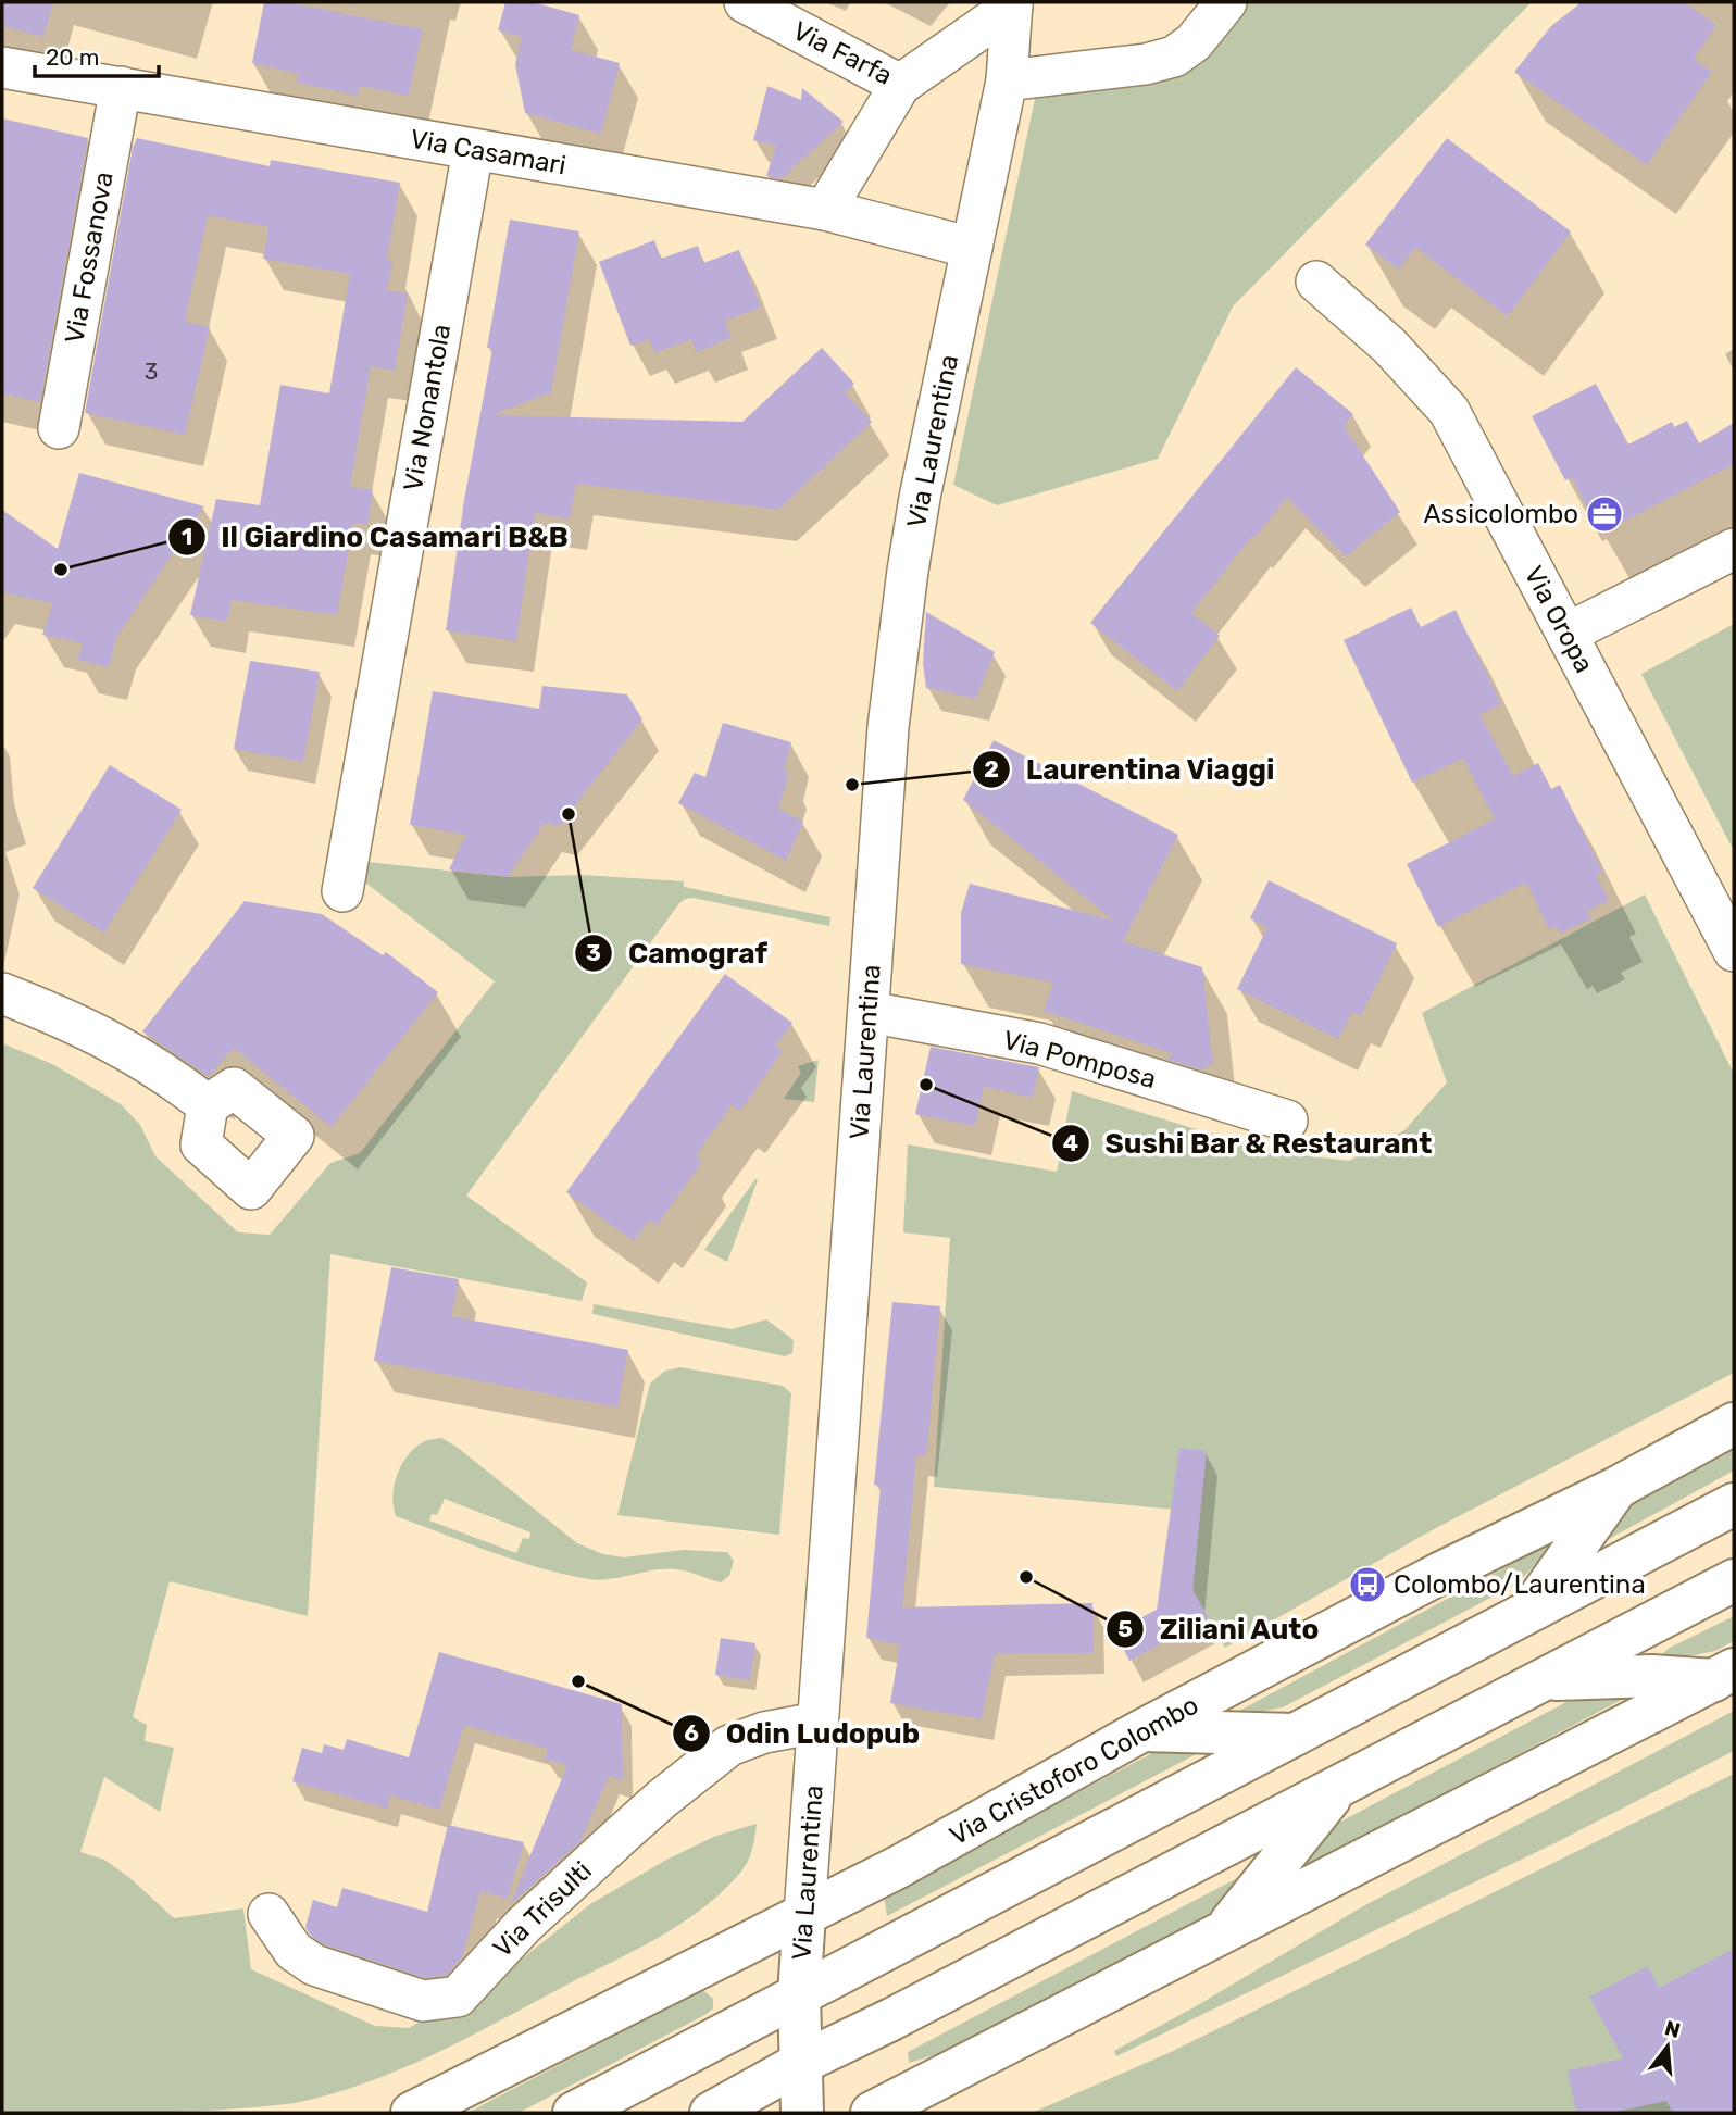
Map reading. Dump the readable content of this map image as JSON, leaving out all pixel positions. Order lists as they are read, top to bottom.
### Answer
{
  "streets": {
    "main road": ["Via Laurentina", "Via Cristoforo Colombo"],
    "street": [
      "Via Farfa",
      "Via Casamari",
      "Via Fossanova",
      "Via Nonantola",
      "Via Oropa",
      "Via Pomposa",
      "Via Trisulti"
    ]
  },
  "crossings": [
    ["Via Farfa", "Via Laurentina"],
    ["Via Casamari", "Via Fossanova"],
    ["Via Casamari", "Via Nonantola"],
    ["Via Casamari", "Via Laurentina"],
    ["Via Laurentina", "Via Pomposa"],
    ["Via Laurentina", "Via Cristoforo Colombo"],
    ["Via Laurentina", "Via Trisulti"]
  ],
  "places": {
    "office": ["Assicolombo"],
    "other": [
      "Il Giardino Casamari B&B",
      "Laurentina Viaggi",
      "Camograf",
      "Sushi Bar & Restaurant",
      "Ziliani Auto",
      "Odin Ludopub"
    ],
    "bus stop": ["Colombo/Laurentina"]
  },
  "house_numbers": ["3"],
  "scale_bar": "20 m",
  "north": "top"
}
